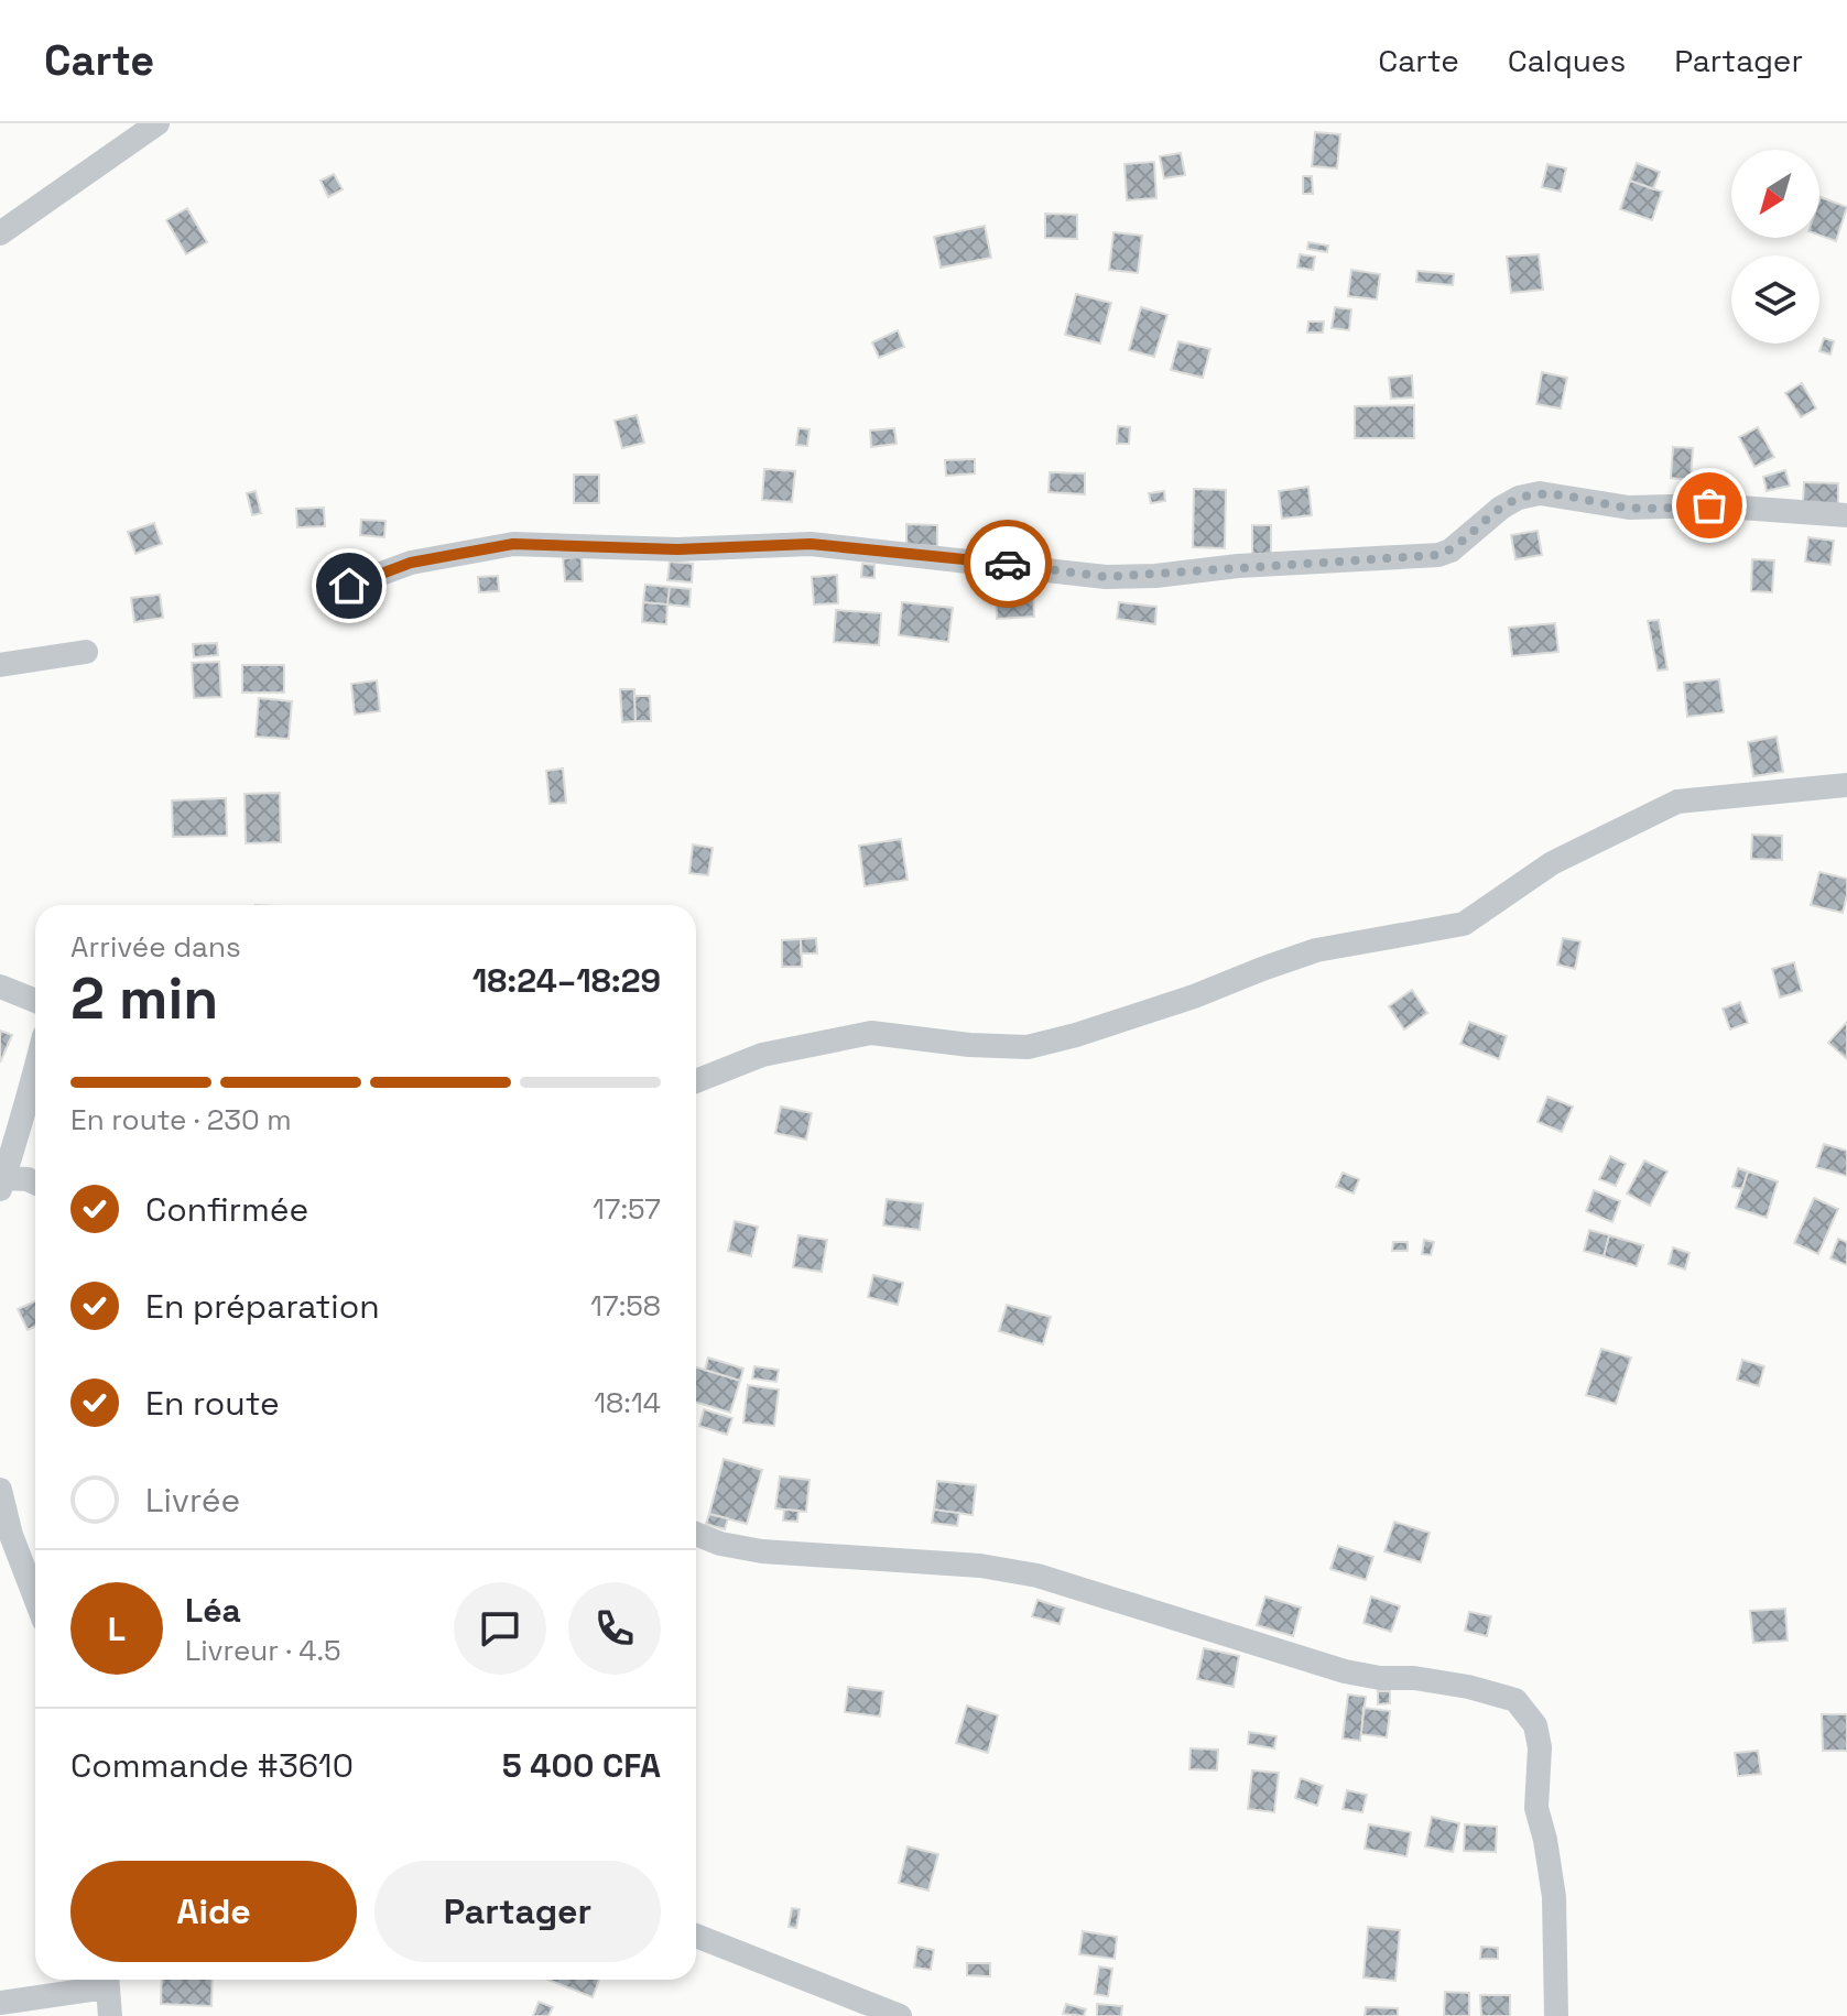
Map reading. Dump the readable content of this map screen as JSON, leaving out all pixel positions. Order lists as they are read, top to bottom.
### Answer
{
  "north": "bottom left",
  "page": {
    "header": "Carte",
    "nav": ["Carte", "Calques", "Partager"],
    "heading": ["2 min", "Arrivée dans", "18:24–18:29"],
    "panel": [
      "Léa",
      "Livreur · 4.5",
      "Commande #3610",
      "5 400 CFA"
    ],
    "bar": "En route · 230 m",
    "list": [
      ["Confirmée", "17:57"],
      ["En préparation", "17:58"],
      ["En route", "18:14"],
      "Livrée"
    ],
    "round": "L",
    "buttons": ["Aide", "Partager"]
  }
}
